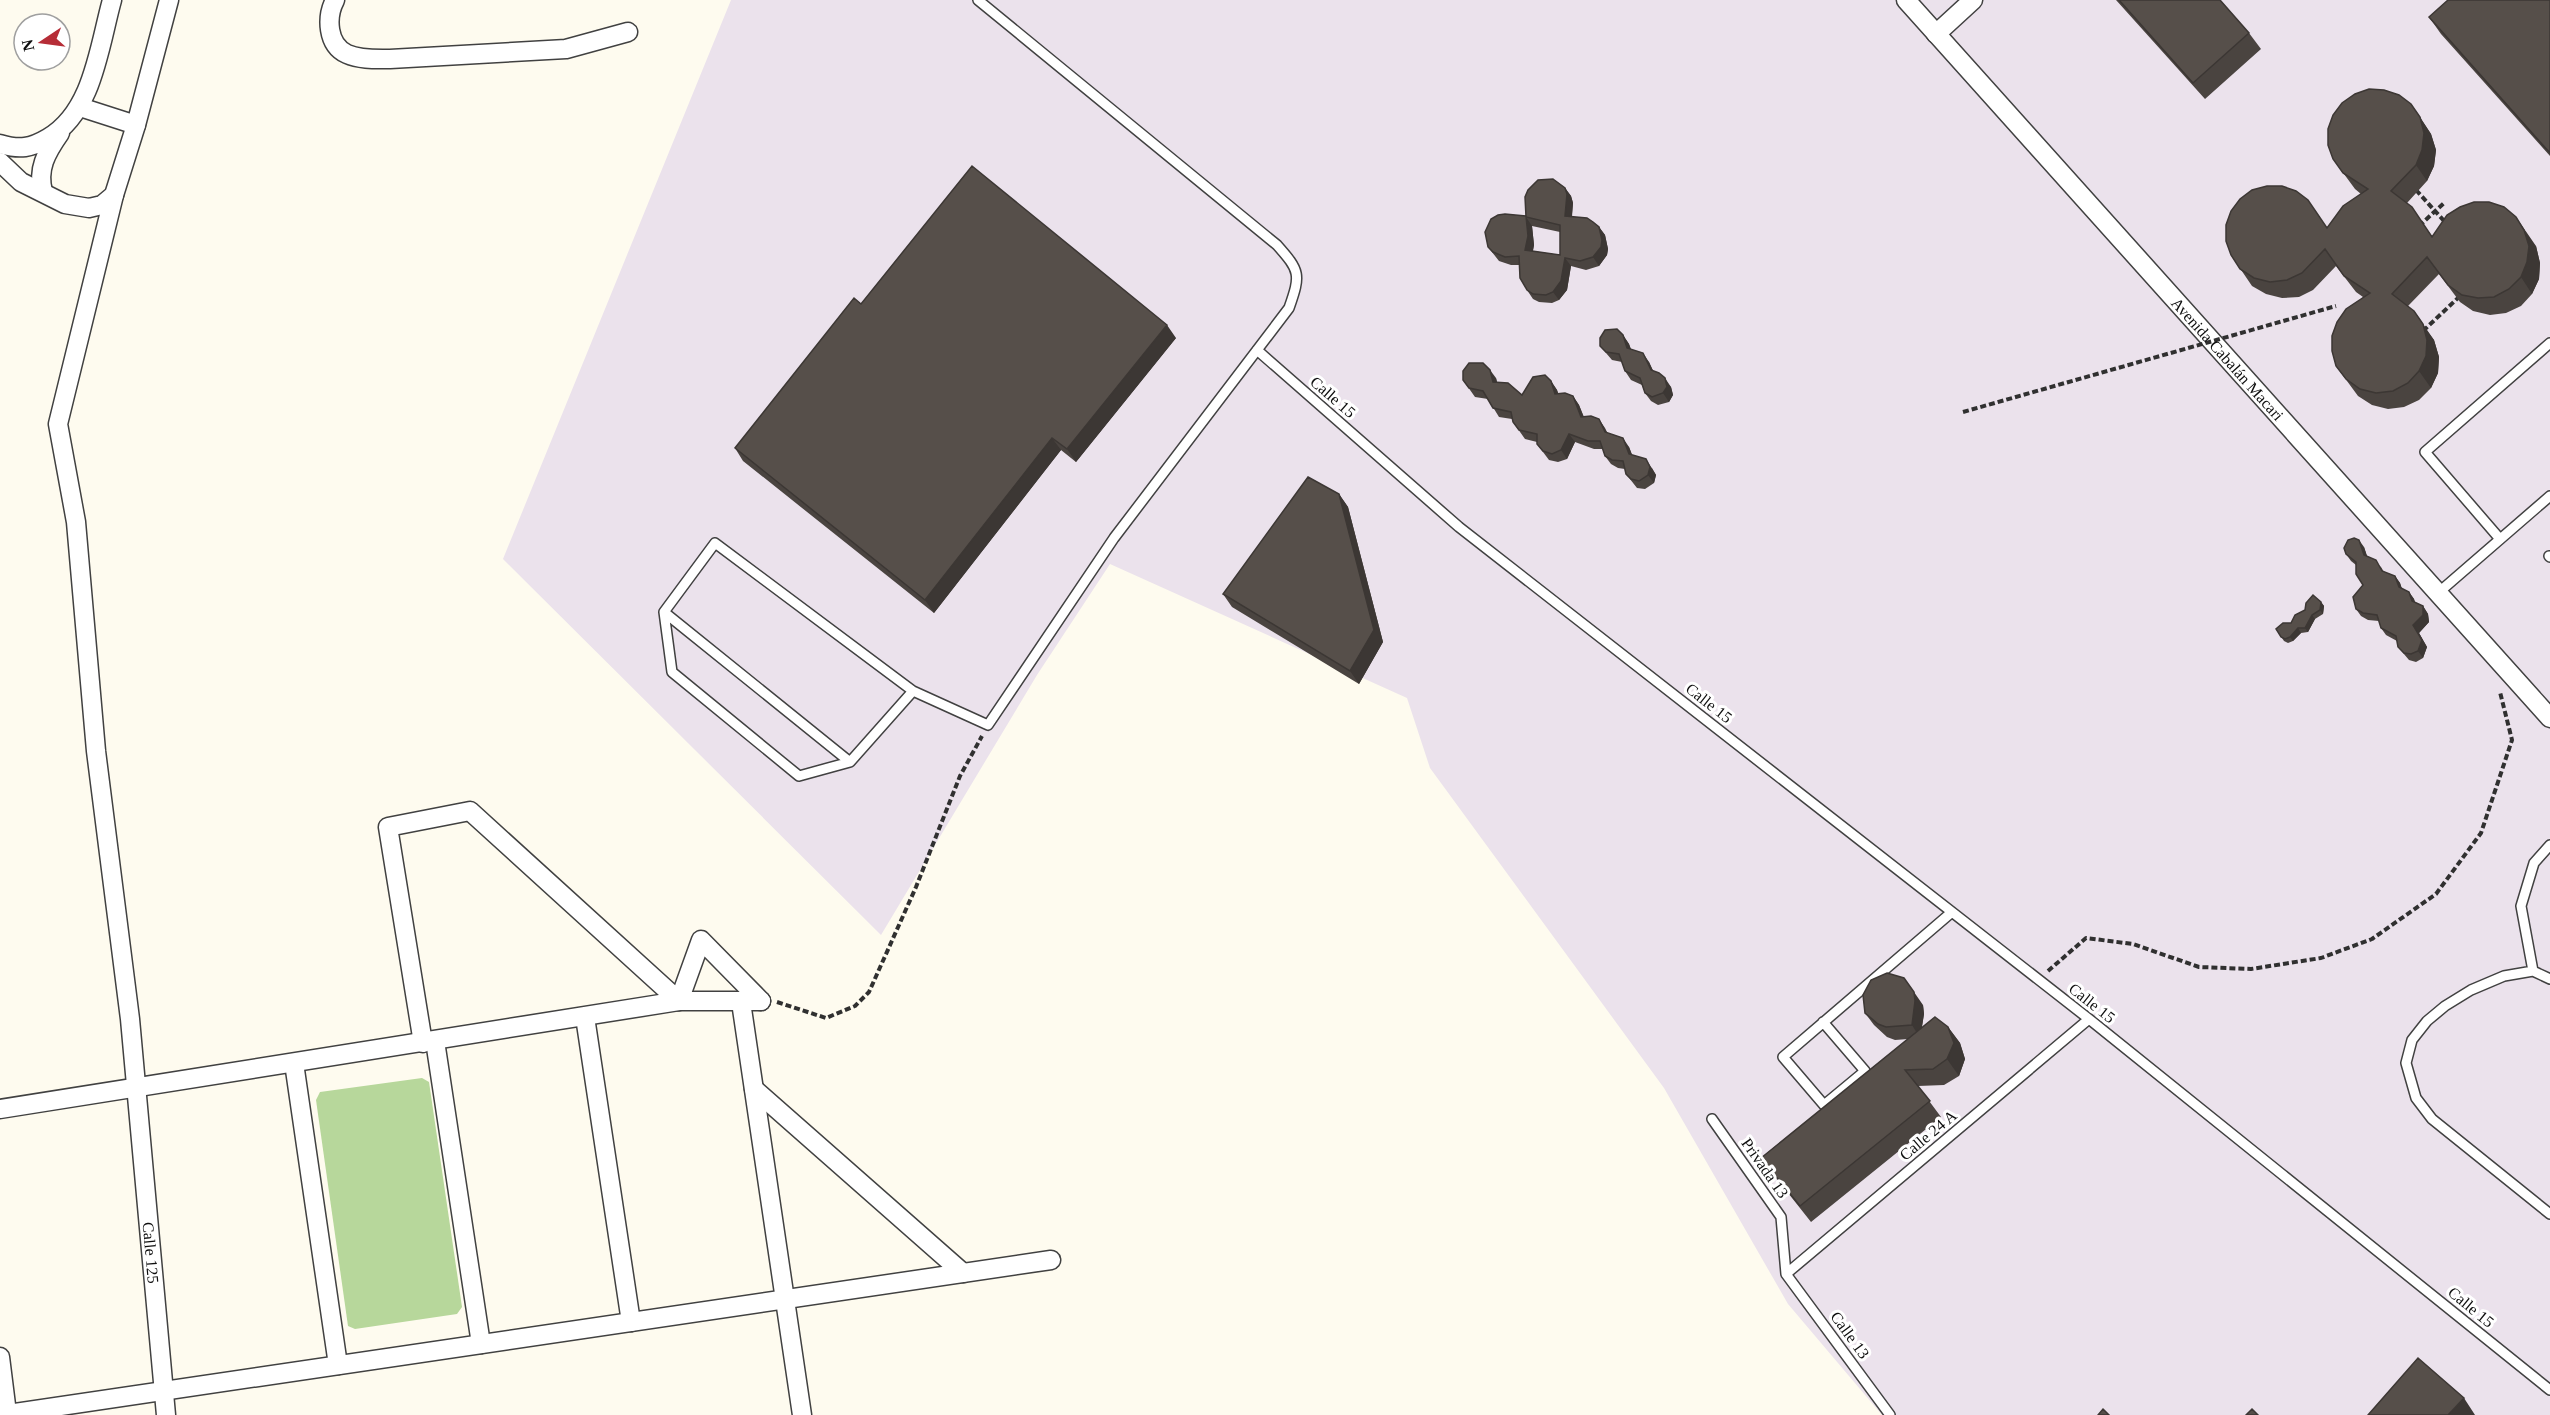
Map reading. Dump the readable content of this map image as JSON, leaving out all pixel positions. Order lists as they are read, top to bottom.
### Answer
{
  "streets": {
    "street": ["Avenida Cabalán Macari", "Calle 125"],
    "lane": [
      "Calle 15",
      "Calle 24 A",
      "Privada 13",
      "Calle 13"
    ]
  },
  "crossings": [
    ["Calle 15", "Calle 24 A"],
    ["Calle 24 A", "Privada 13"],
    ["Calle 24 A", "Calle 13"],
    ["Privada 13", "Calle 13"]
  ],
  "north": "left"
}
